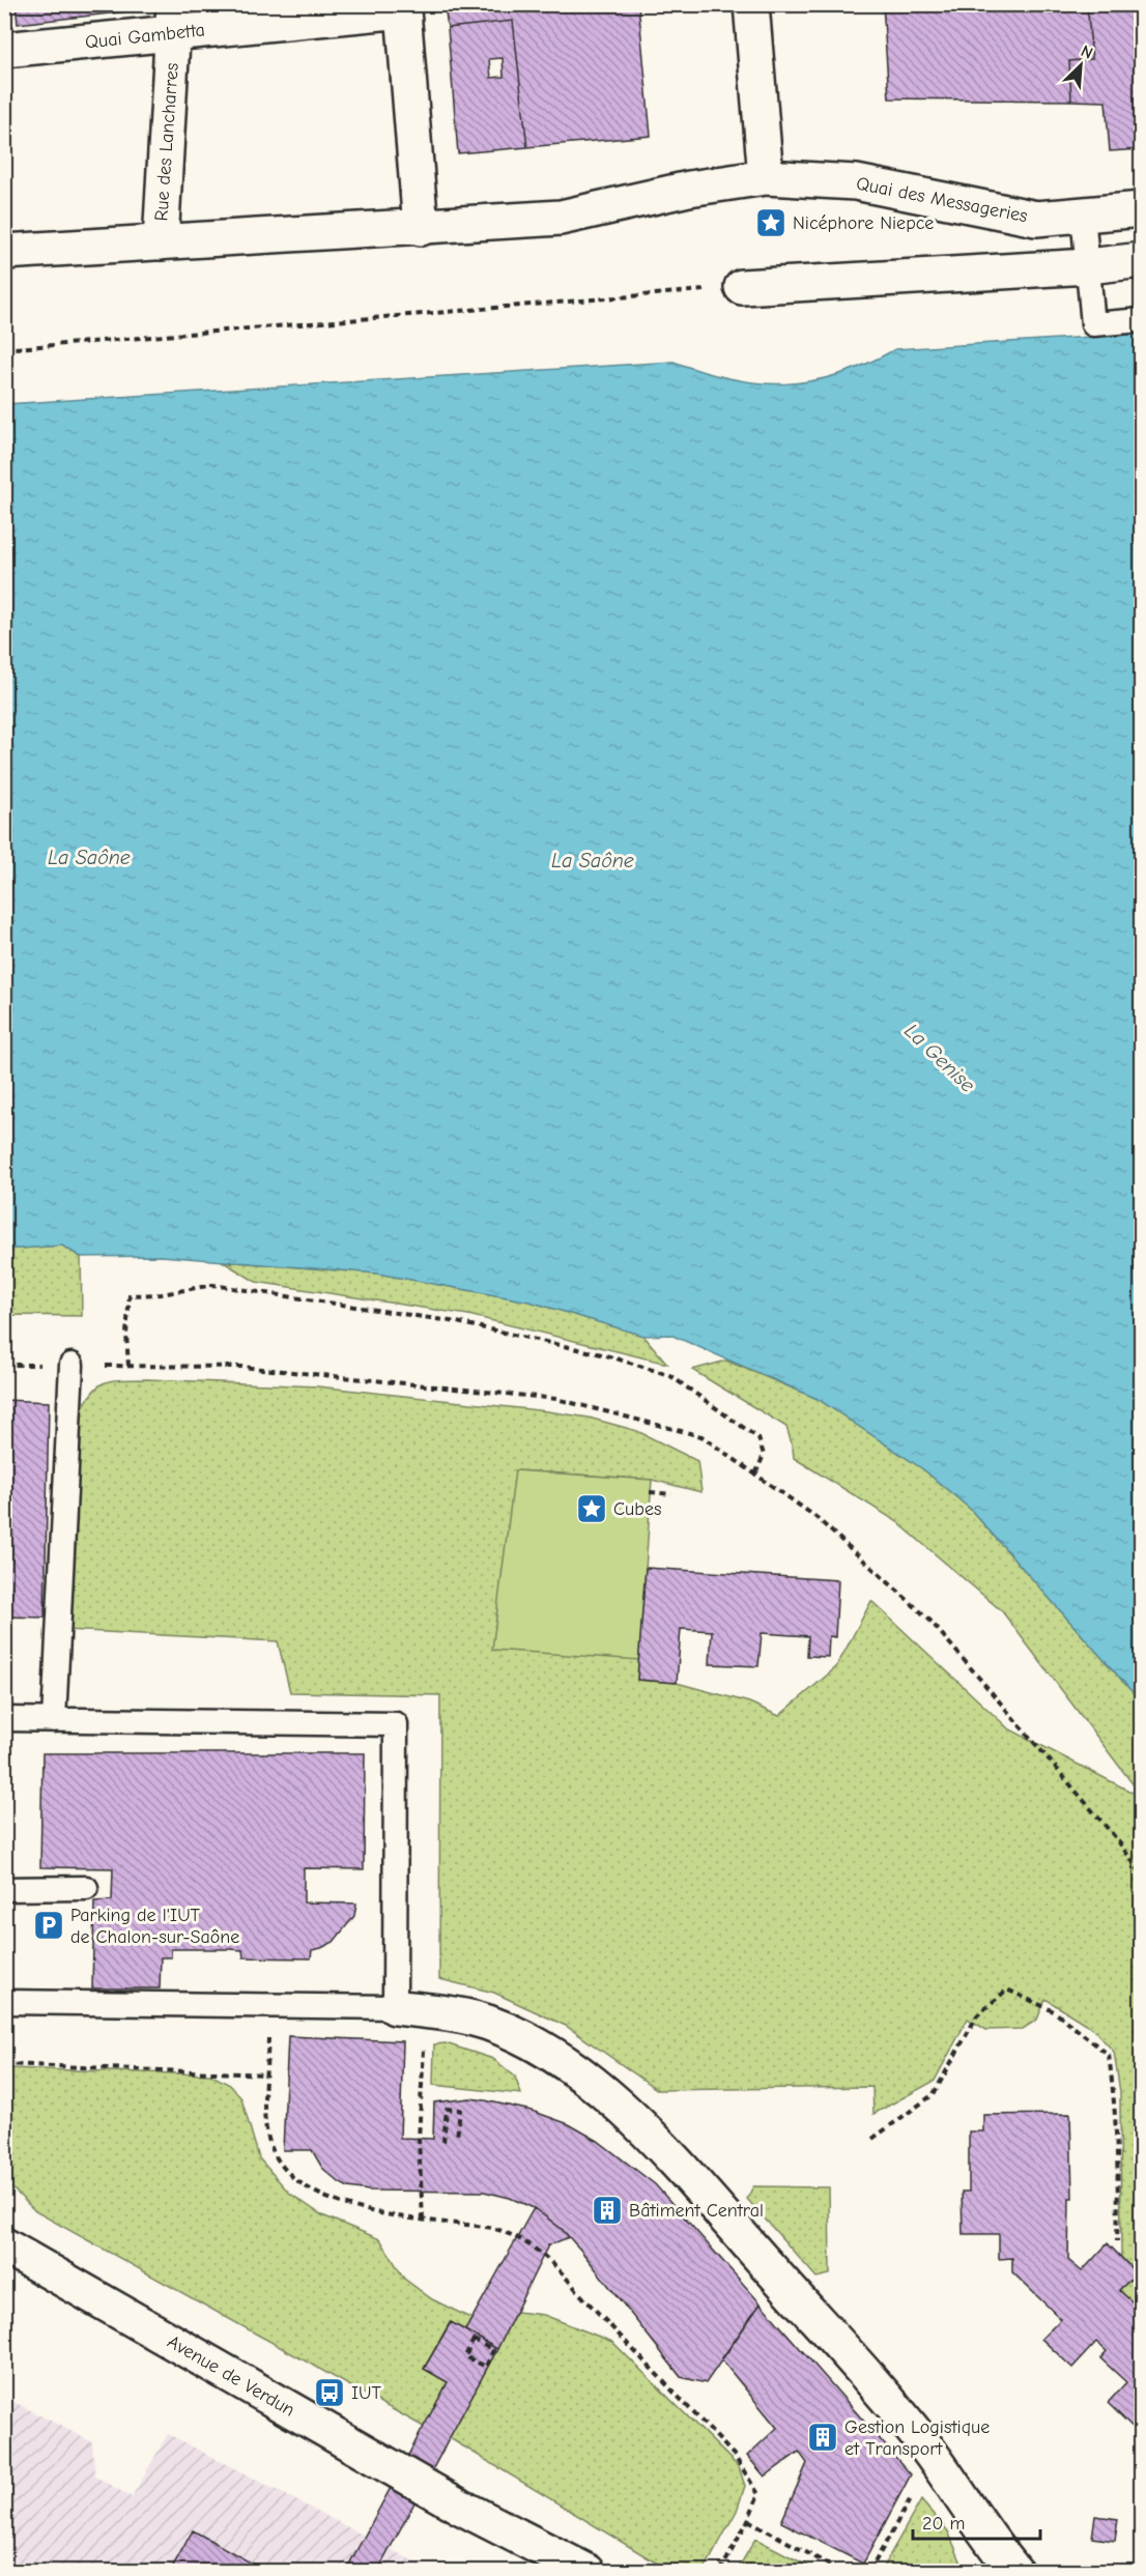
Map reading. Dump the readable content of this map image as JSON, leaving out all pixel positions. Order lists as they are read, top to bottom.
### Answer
{
  "streets": {
    "main road": [
      "Quai Gambetta",
      "Rue des Lancharres",
      "Quai des Messageries",
      "Avenue de Verdun"
    ]
  },
  "crossings": [
    ["Quai Gambetta", "Rue des Lancharres"],
    ["Quai Gambetta", "Quai des Messageries"]
  ],
  "water": ["La Saône", "La Genise"],
  "places": {
    "place": ["Nicéphore Niepce", "Cubes"],
    "parking": ["Parking de l'IUT de Chalon-sur-Saône"],
    "building": ["Bâtiment Central", "Gestion Logistique et Transport"],
    "bus stop": ["IUT"]
  },
  "scale_bar": "20 m",
  "north": "top right"
}
